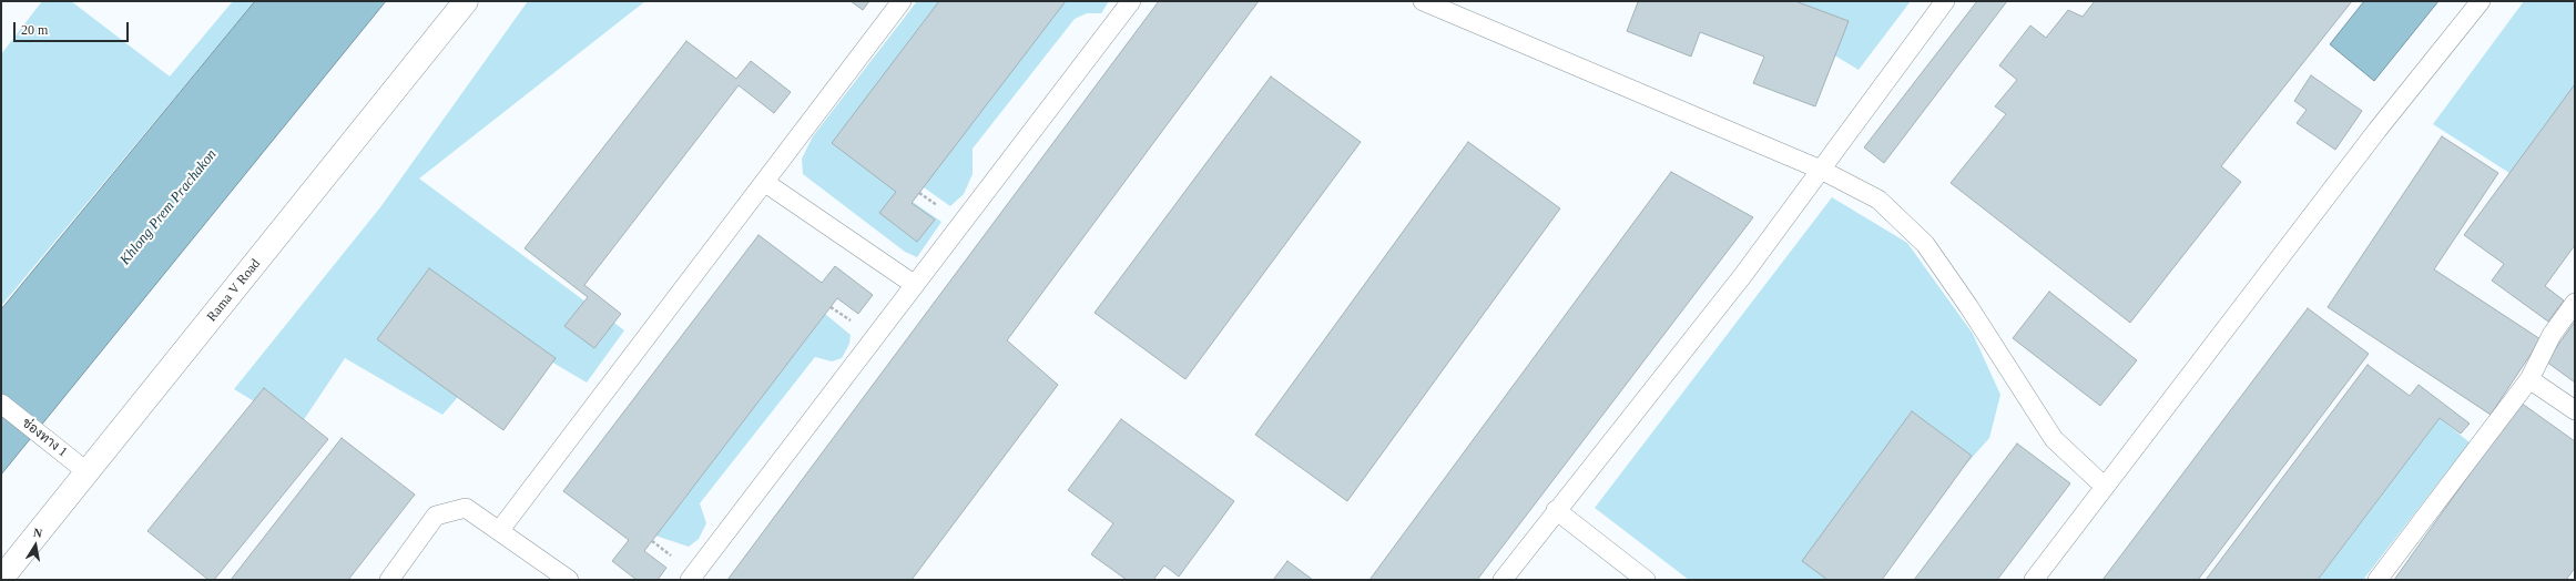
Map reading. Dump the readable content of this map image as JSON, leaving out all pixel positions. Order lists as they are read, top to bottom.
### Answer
{
  "streets": {
    "main road": ["Rama V Road"],
    "lane": ["ช่องทาง 1"]
  },
  "crossings": [
    ["Rama V Road", "ช่องทาง 1"]
  ],
  "water": ["Khlong Prem Prachakon"],
  "scale_bar": "20 m",
  "north": "top"
}
